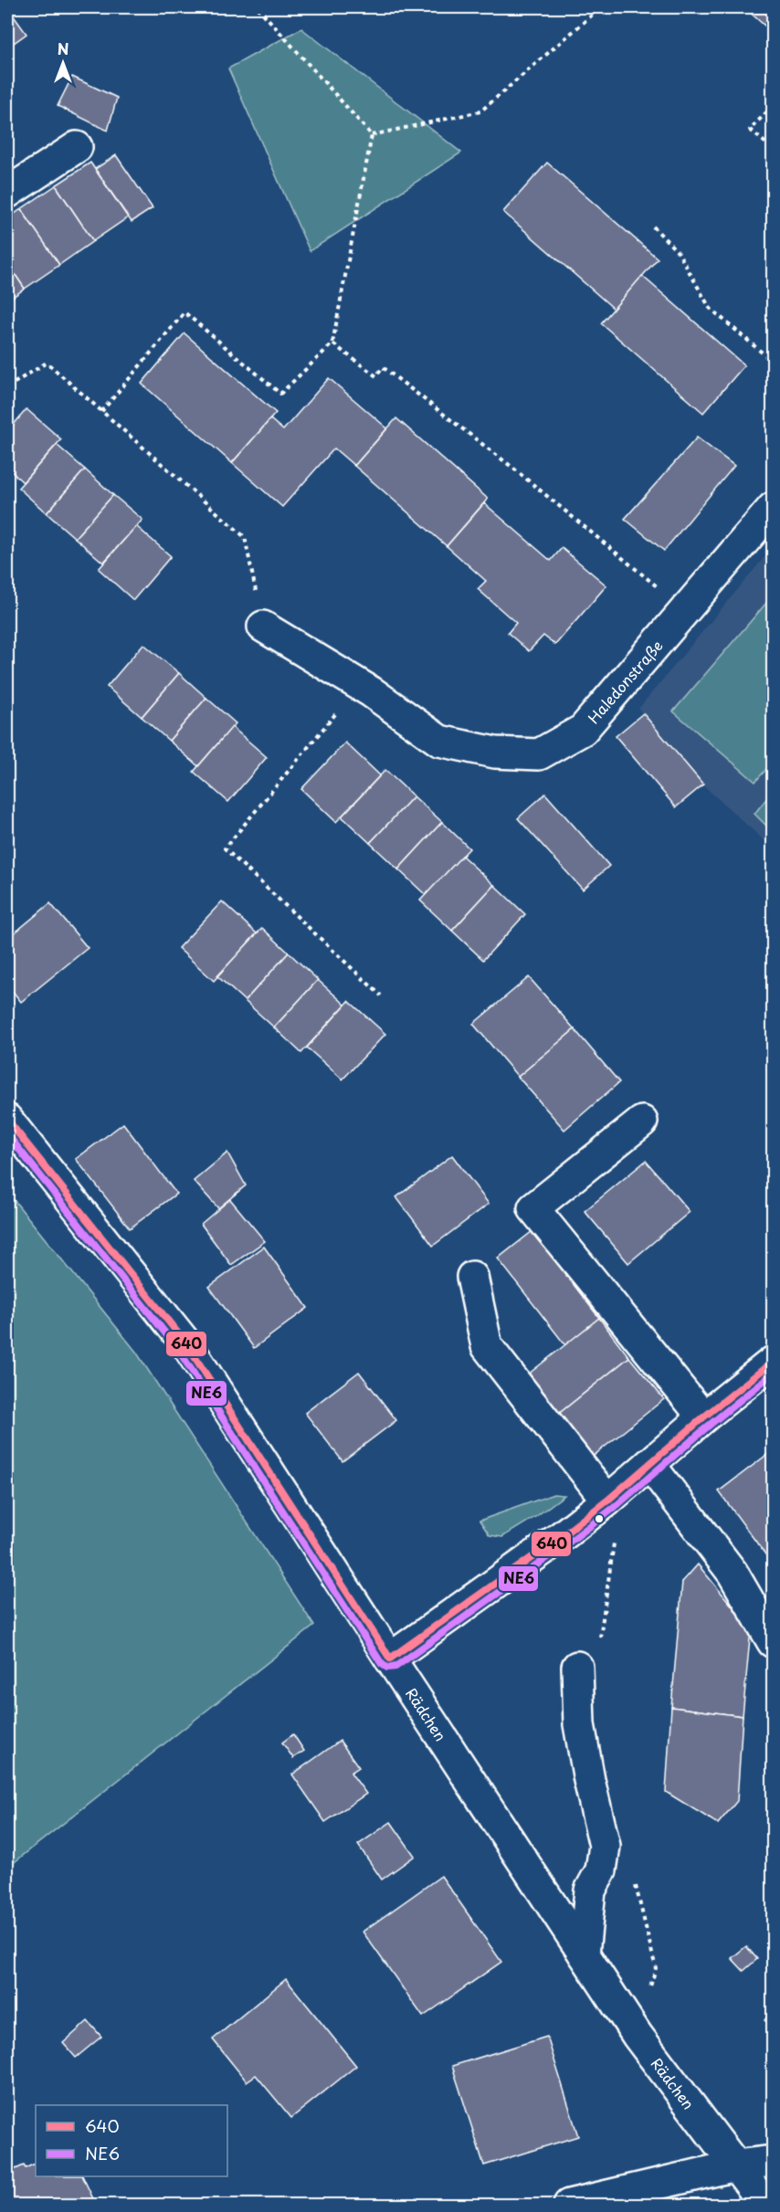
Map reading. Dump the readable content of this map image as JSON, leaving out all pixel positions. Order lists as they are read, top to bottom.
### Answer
{
  "streets": {
    "street": ["Haledonstraße", "Rädchen"]
  },
  "lines": ["transit line 640", "transit line NE6"],
  "legend": ["640", "NE6"],
  "north": "top"
}
